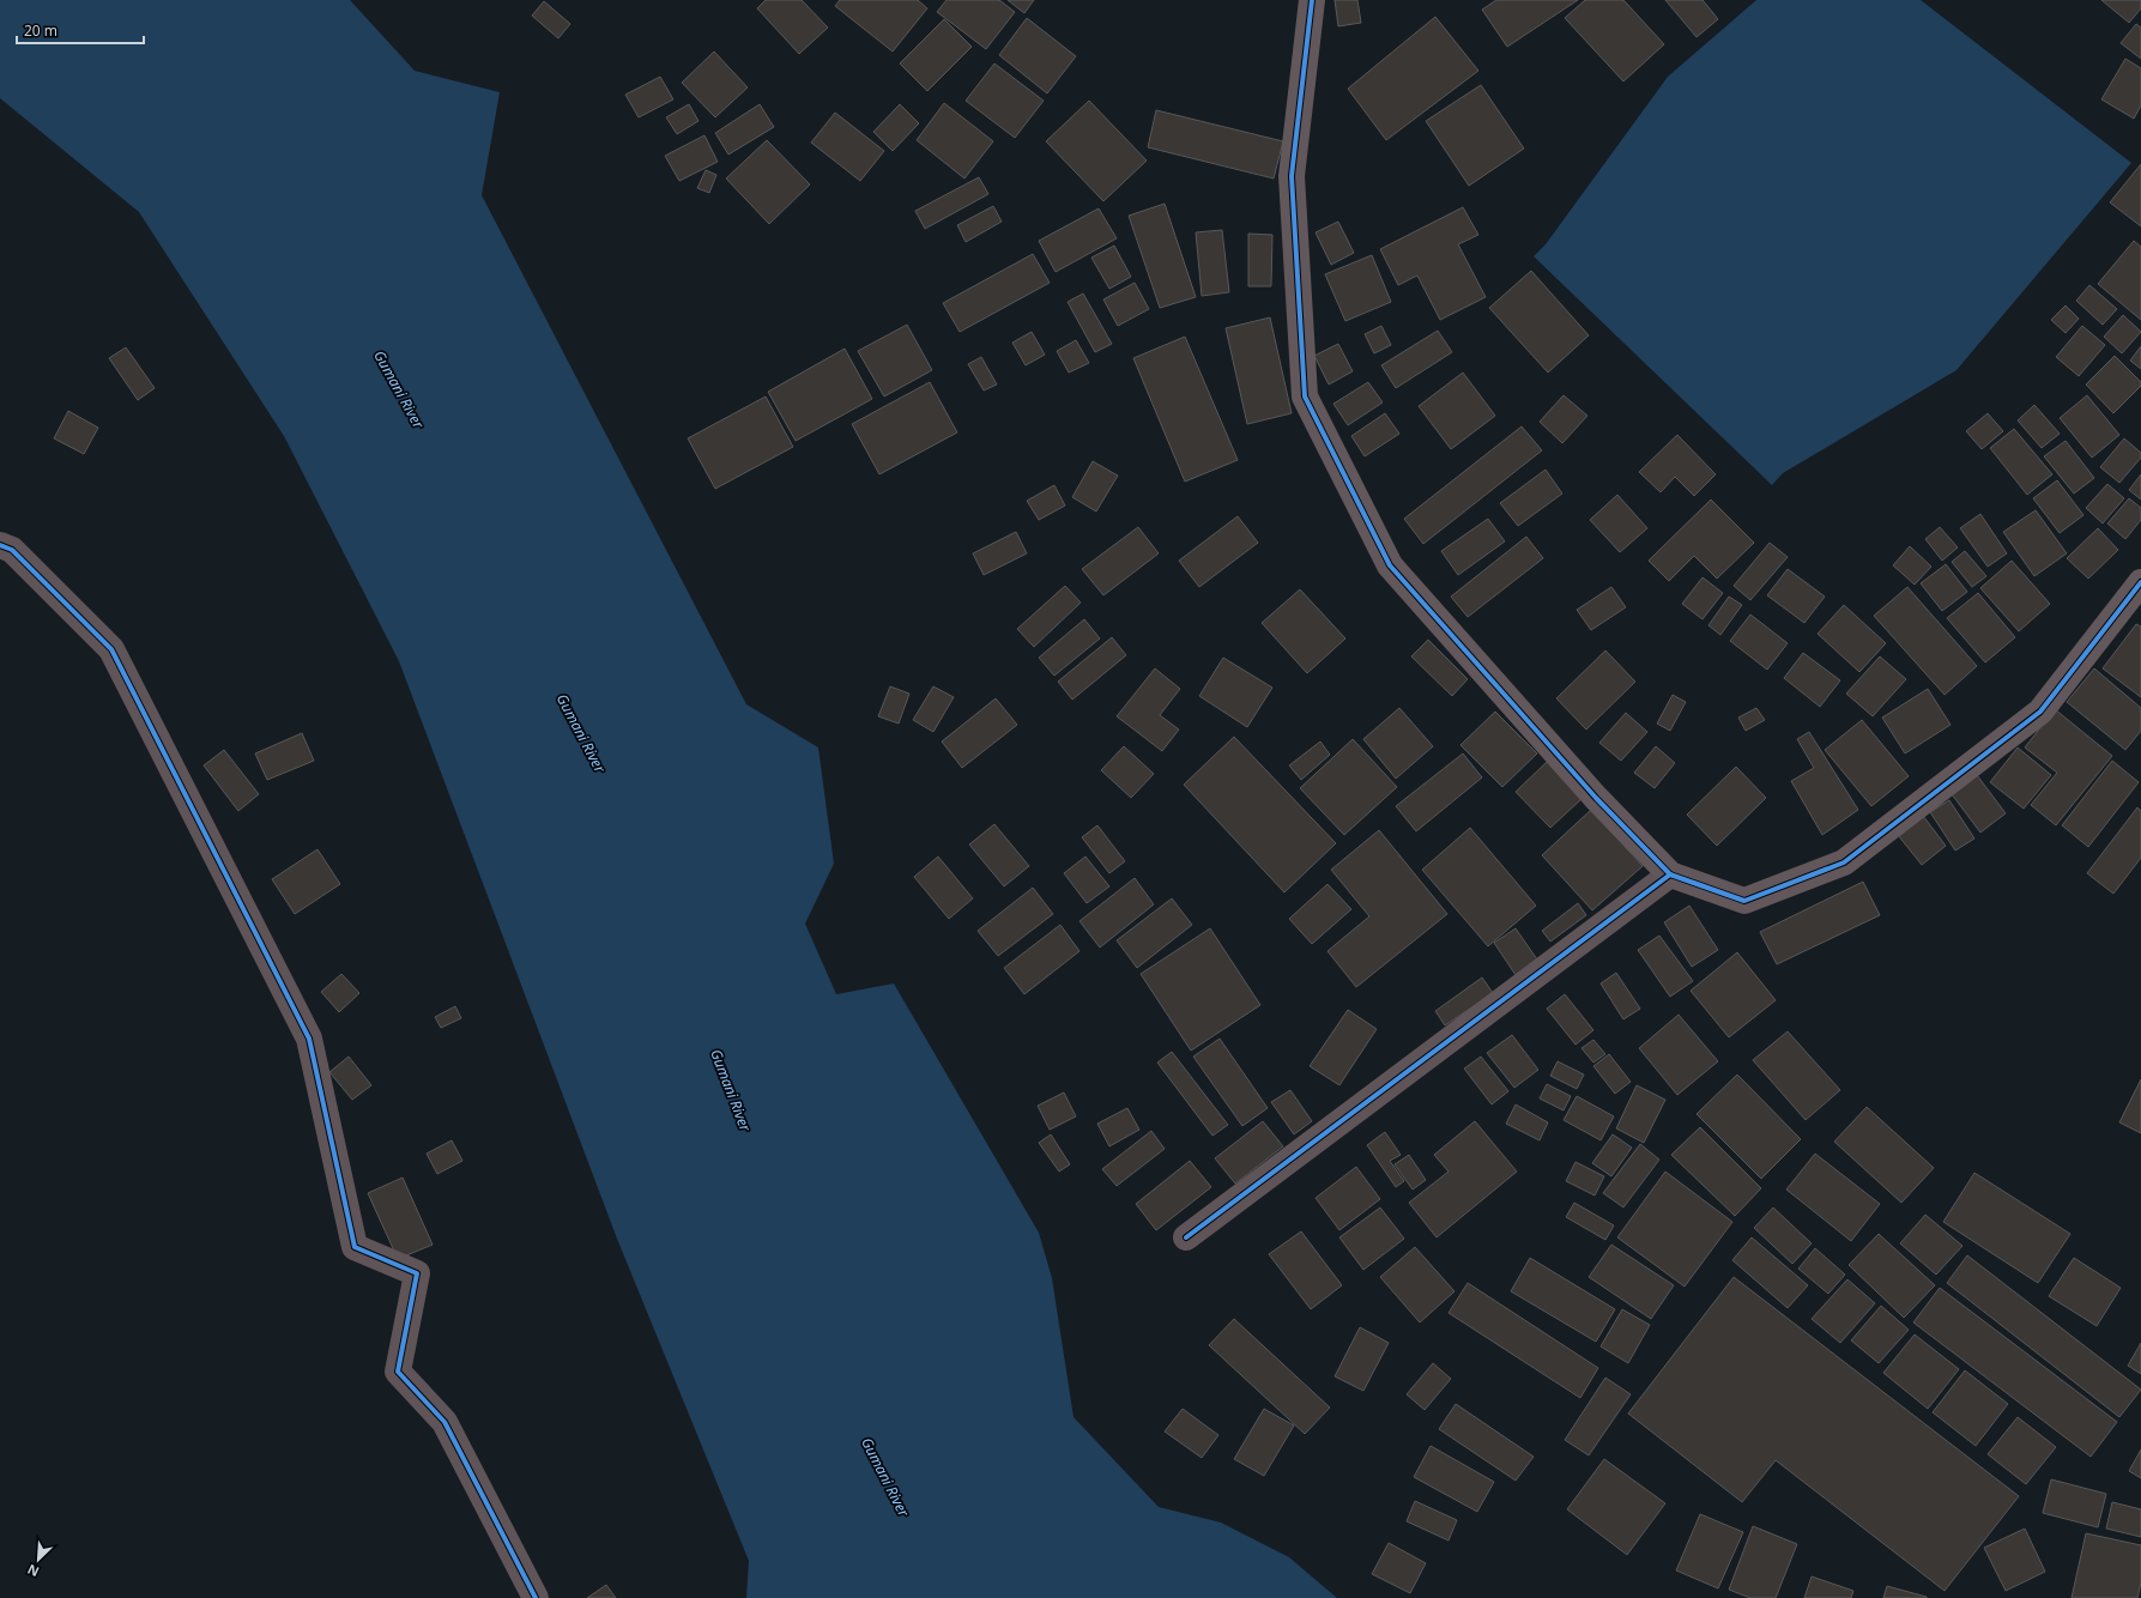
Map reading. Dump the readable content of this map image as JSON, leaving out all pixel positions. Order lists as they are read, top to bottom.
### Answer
{
  "water": ["Gumani River"],
  "scale_bar": "20 m",
  "north": "bottom left"
}
